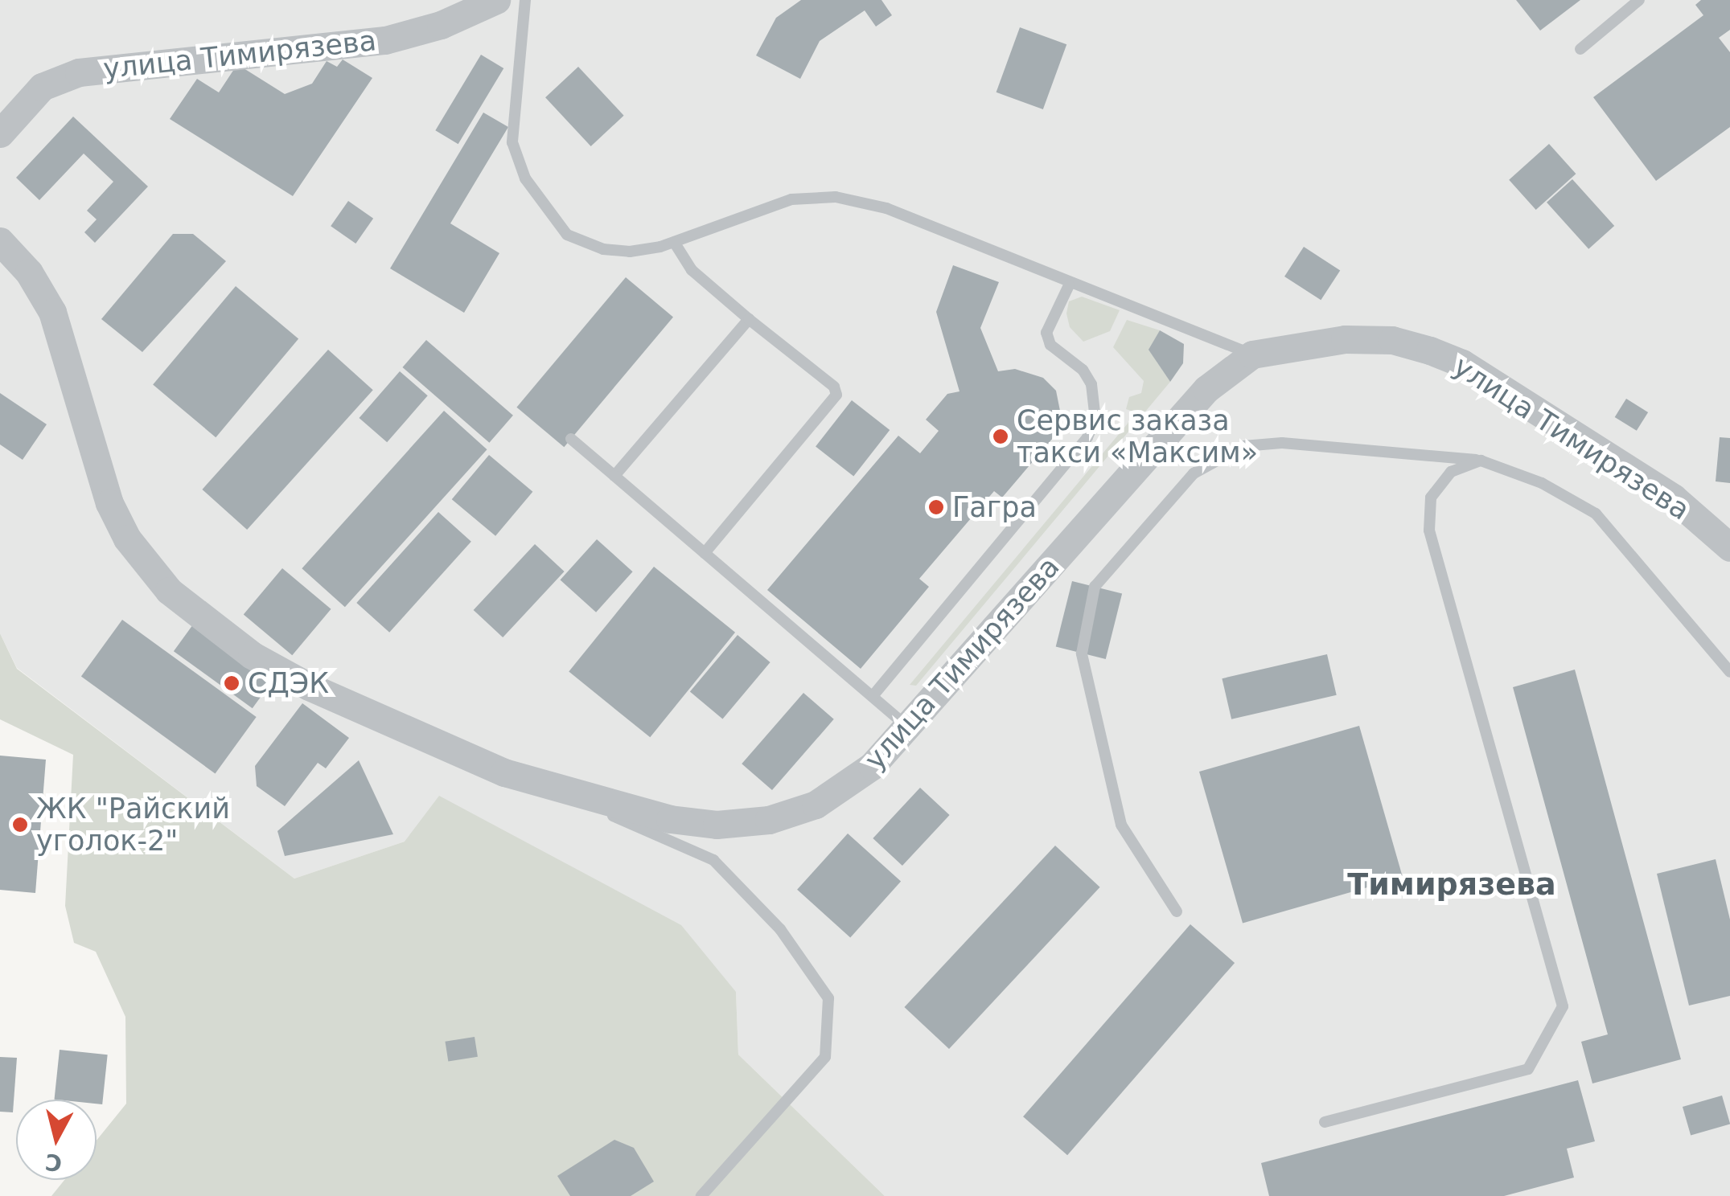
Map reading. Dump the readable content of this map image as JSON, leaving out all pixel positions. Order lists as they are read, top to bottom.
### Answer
{
  "streets": {
    "street": ["улица Тимирязева"]
  },
  "districts": ["Тимирязева"],
  "places": [
    "Сервис заказа такси «Максим»",
    "Гагра",
    "СДЭК",
    "ЖК \"Райский уголок-2\""
  ],
  "north": "bottom"
}
